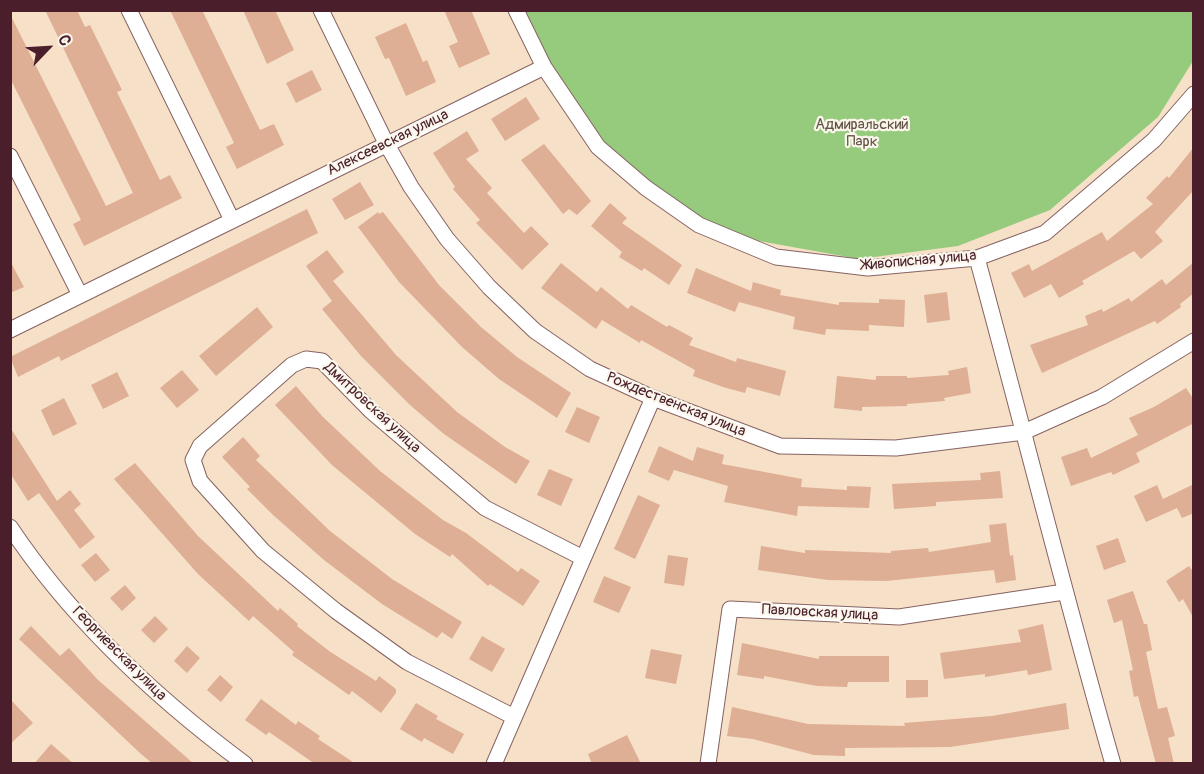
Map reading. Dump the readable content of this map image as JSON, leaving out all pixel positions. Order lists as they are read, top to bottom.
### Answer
{
  "streets": {
    "street": [
      "Алексеевская улица",
      "Живописная улица",
      "Рождественская улица",
      "Дмитровская улица",
      "Павловская улица",
      "Георгиевская улица"
    ]
  },
  "crossings": [
    ["Алексеевская улица", "Живописная улица"],
    ["Алексеевская улица", "Рождественская улица"]
  ],
  "parks": ["Адмиральский Парк"],
  "north": "top right"
}
